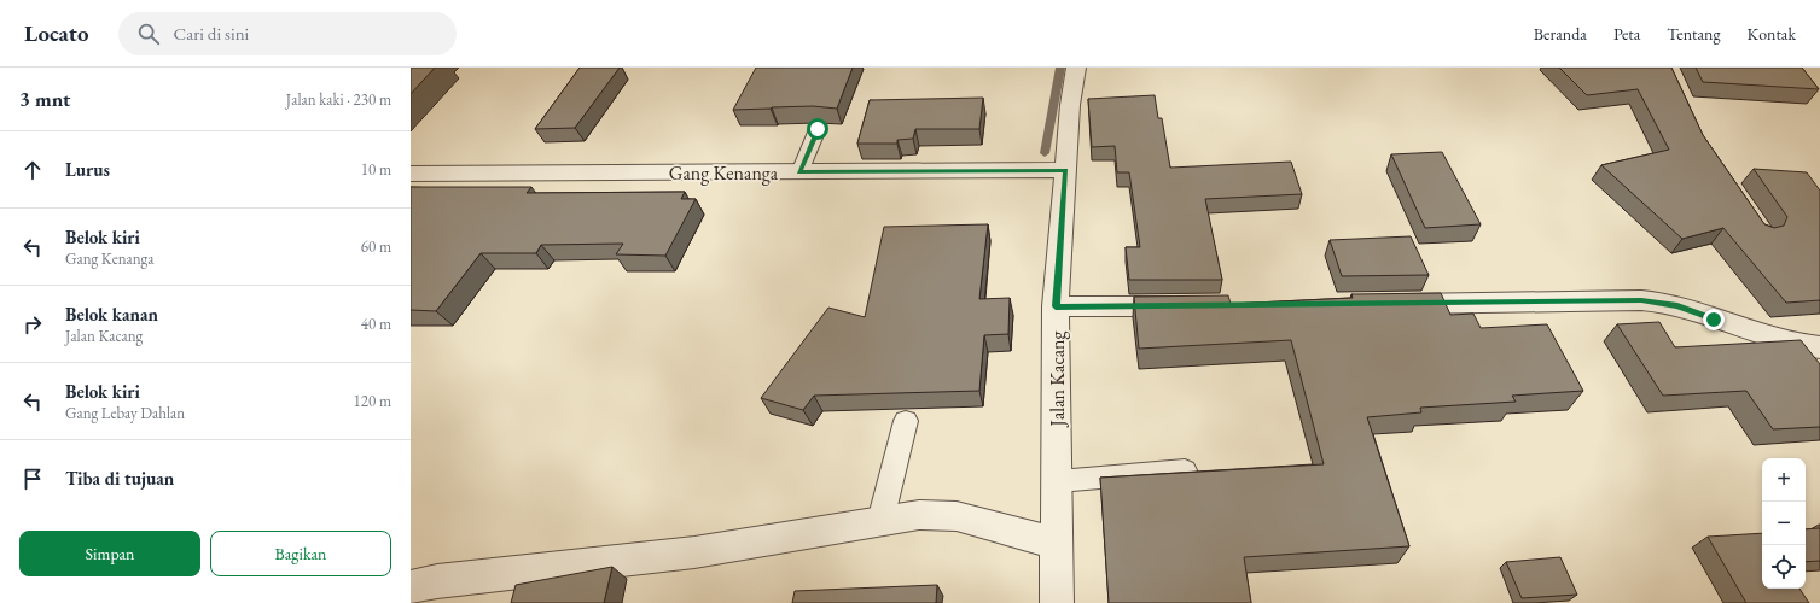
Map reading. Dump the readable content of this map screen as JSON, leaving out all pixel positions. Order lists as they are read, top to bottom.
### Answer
{
  "streets": {
    "street": ["Gang Kenanga", "Jalan Kacang"]
  },
  "crossings": [
    ["Gang Kenanga", "Jalan Kacang"]
  ],
  "page": {
    "header": "Locato",
    "search": "Cari di sini",
    "nav": [
      "Beranda",
      "Peta",
      "Tentang",
      "Kontak"
    ],
    "heading": ["3 mnt", "Jalan kaki · 230 m"],
    "list": [
      ["Lurus", "10 m"],
      ["Belok kiri", "Gang Kenanga", "60 m"],
      ["Belok kanan", "Jalan Kacang", "40 m"],
      ["Belok kiri", "Gang Lebay Dahlan", "120 m"],
      "Tiba di tujuan"
    ],
    "map_buttons": ["+", "−"],
    "buttons": ["Simpan", "Bagikan"]
  }
}
